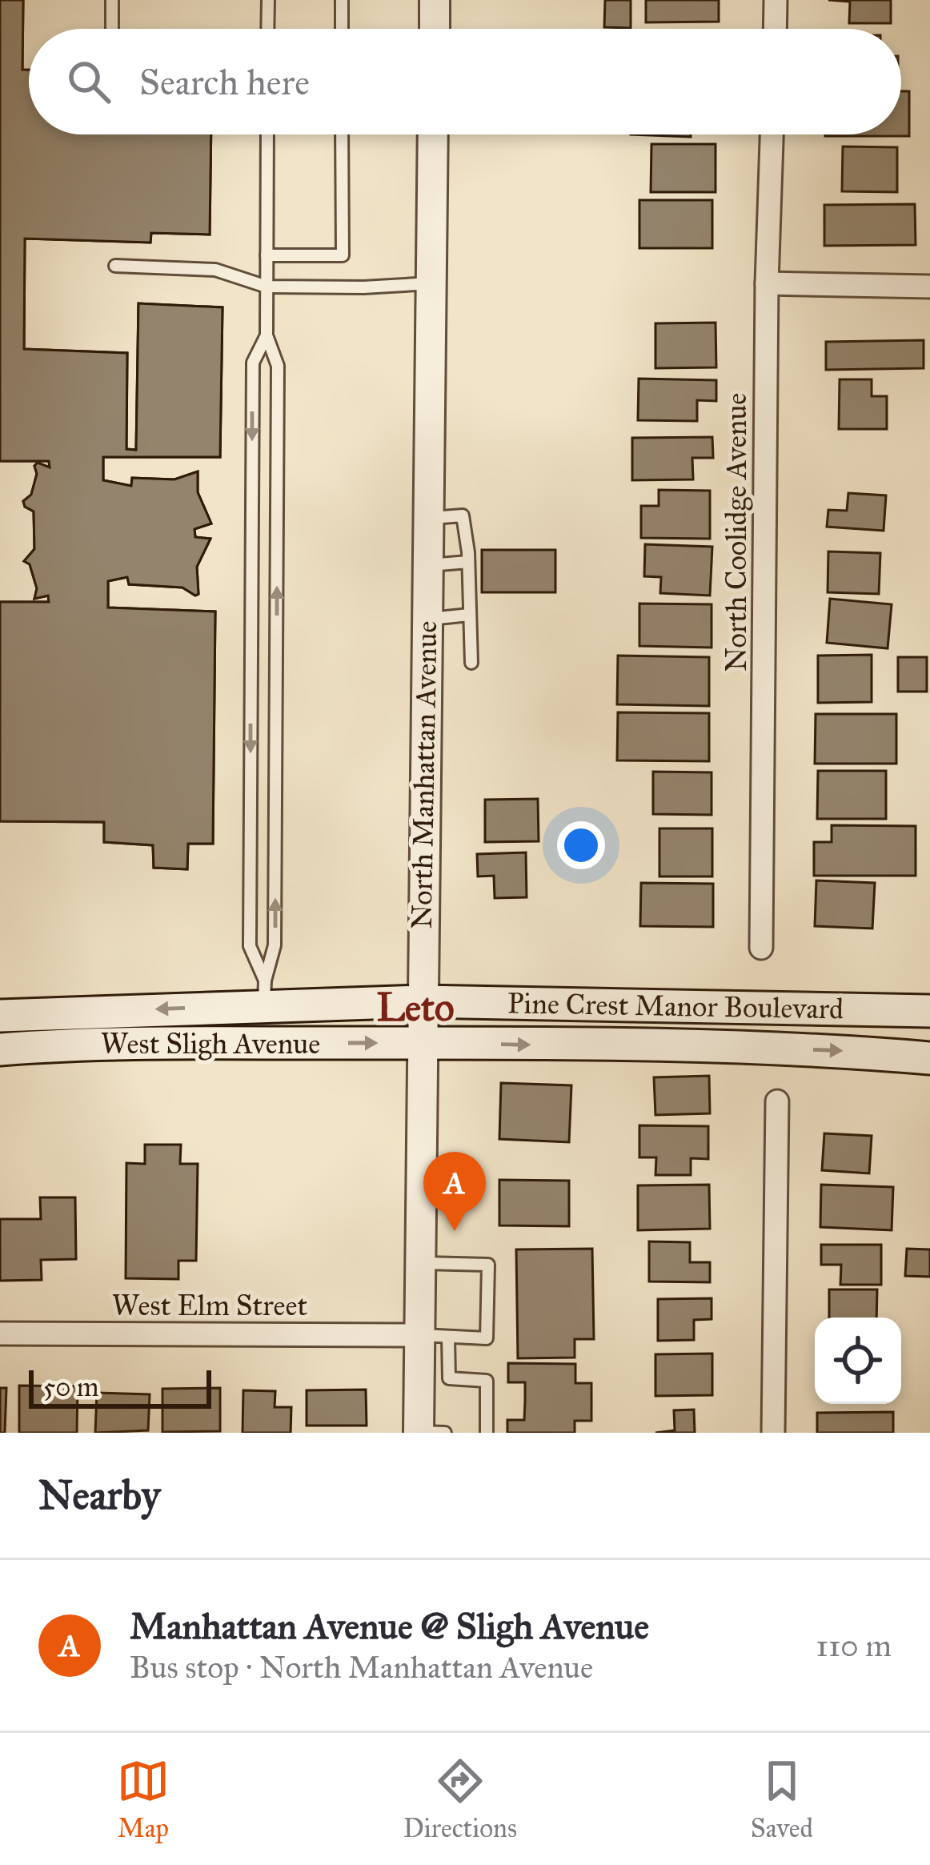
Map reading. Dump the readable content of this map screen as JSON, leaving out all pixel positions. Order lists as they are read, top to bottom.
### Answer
{
  "streets": {
    "main road": ["Pine Crest Manor Boulevard", "West Sligh Avenue"],
    "street": ["North Coolidge Avenue", "North Manhattan Avenue", "West Elm Street"]
  },
  "crossings": [
    ["North Manhattan Avenue", "Pine Crest Manor Boulevard"],
    ["North Manhattan Avenue", "West Sligh Avenue"],
    ["North Manhattan Avenue", "West Elm Street"],
    ["Pine Crest Manor Boulevard", "West Sligh Avenue"]
  ],
  "districts": ["Leto"],
  "scale_bar": "50 m",
  "page": {
    "search": "Search here",
    "pins": "A",
    "scale": "50 m",
    "heading": "Nearby",
    "list": [
      {
        "mark": "A",
        "name": "Manhattan Avenue @ Sligh Avenue",
        "note": "Bus stop · North Manhattan Avenue",
        "value": "110 m"
      }
    ],
    "nav": ["Map", "Directions", "Saved"]
  }
}
